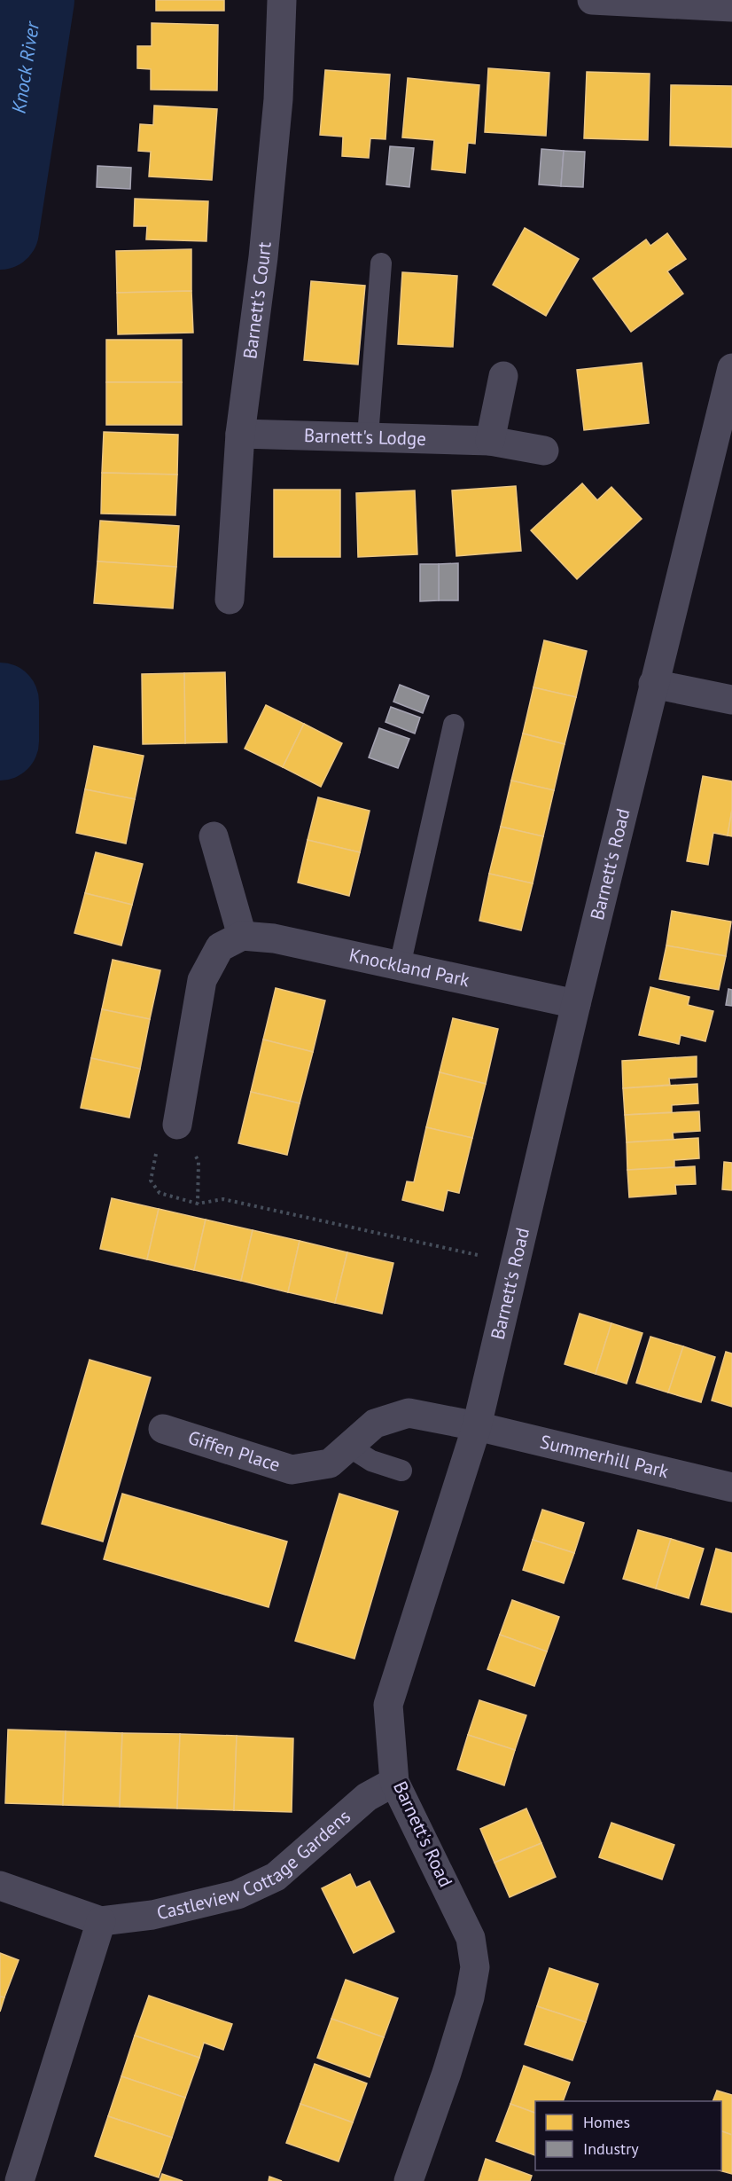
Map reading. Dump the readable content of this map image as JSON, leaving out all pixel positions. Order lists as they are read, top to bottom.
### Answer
{
  "streets": {
    "street": [
      "Barnett's Court",
      "Barnett's Lodge",
      "Barnett's Road",
      "Knockland Park",
      "Giffen Place",
      "Summerhill Park",
      "Castleview Cottage Gardens"
    ]
  },
  "crossings": [
    ["Barnett's Court", "Barnett's Lodge"],
    ["Barnett's Road", "Knockland Park"],
    ["Barnett's Road", "Giffen Place"],
    ["Barnett's Road", "Summerhill Park"],
    ["Barnett's Road", "Castleview Cottage Gardens"],
    ["Giffen Place", "Summerhill Park"]
  ],
  "water": ["Knock River"],
  "legend": ["Homes", "Industry"]
}
